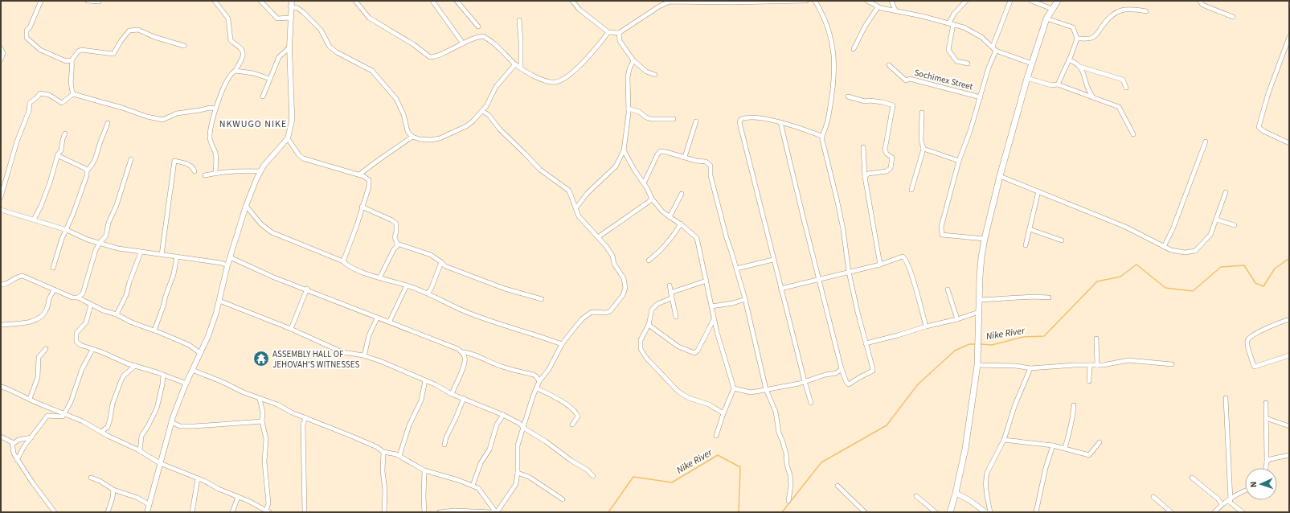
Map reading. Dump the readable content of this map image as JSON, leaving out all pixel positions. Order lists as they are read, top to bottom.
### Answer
{
  "streets": {
    "street": ["Sochimex Street"]
  },
  "districts": ["NKWUGO NIKE"],
  "water": ["Nike River"],
  "places": {
    "temple": ["ASSEMBLY HALL OF JEHOVAH'S WITNESSES"]
  },
  "north": "left"
}
